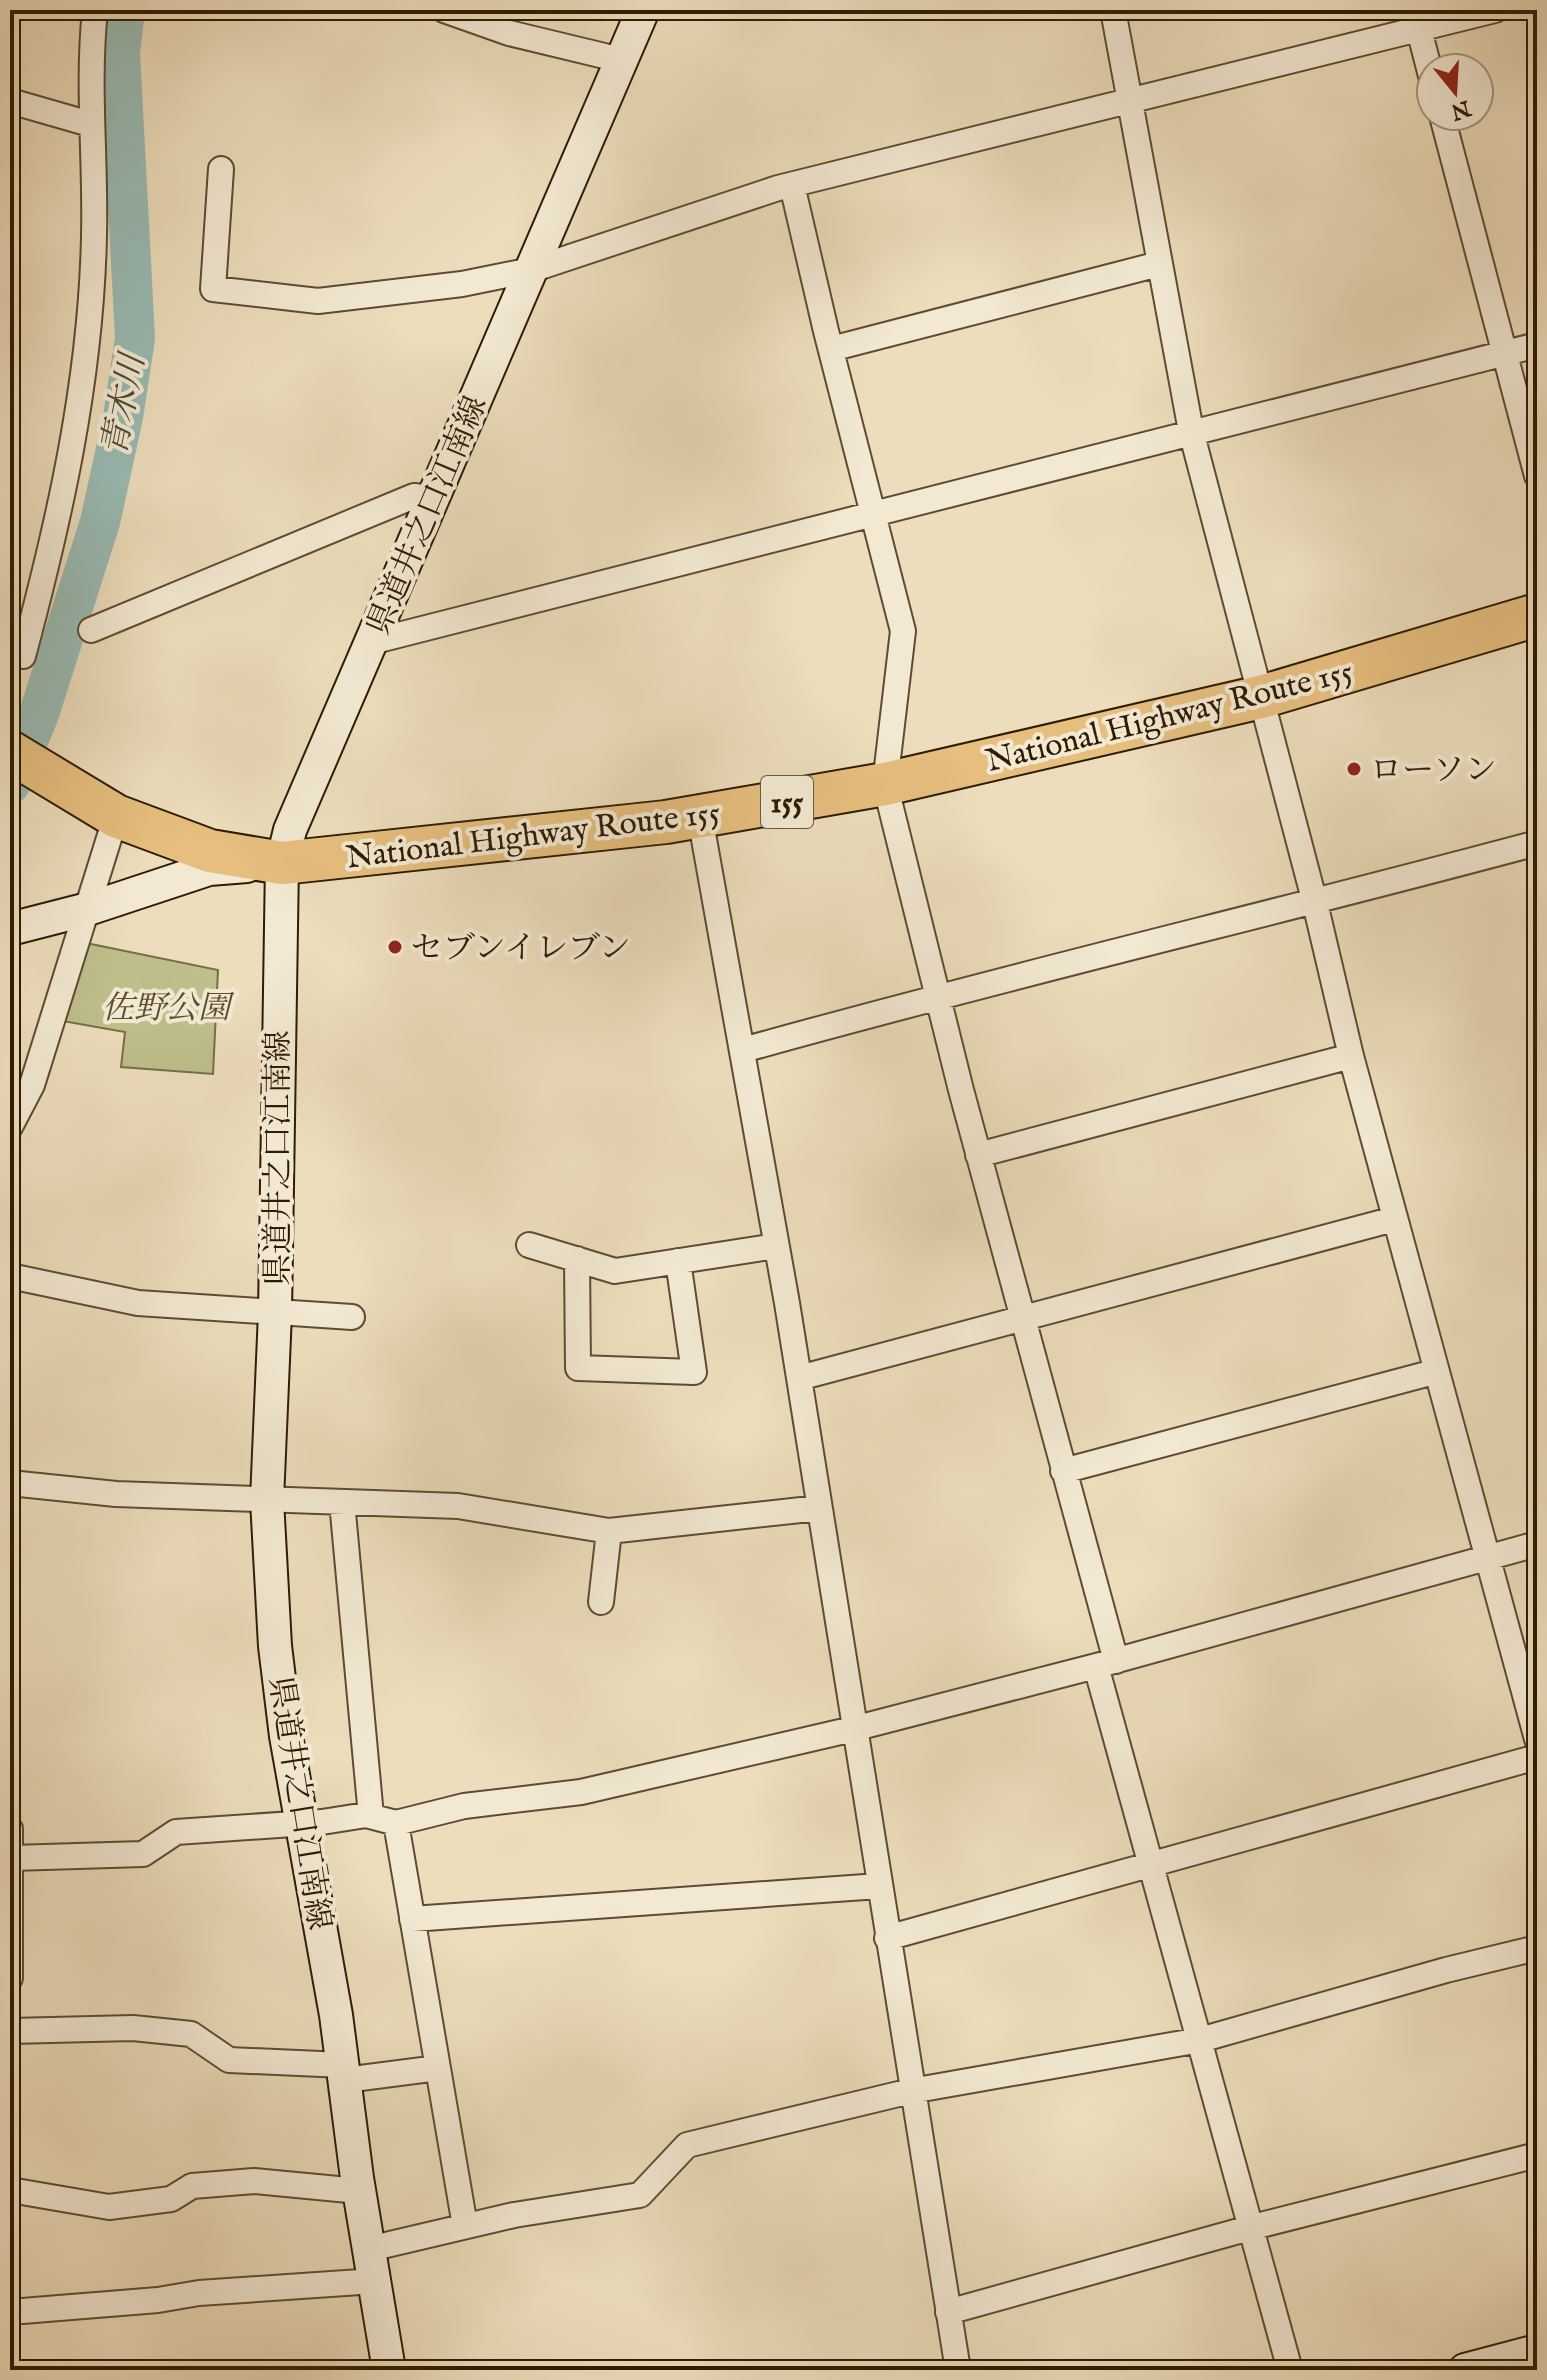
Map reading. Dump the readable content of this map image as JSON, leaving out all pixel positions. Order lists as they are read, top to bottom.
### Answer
{
  "streets": {
    "highway": ["National Highway Route 155", "155"],
    "main road": ["県道井之口江南線"]
  },
  "crossings": [
    ["県道井之口江南線", "National Highway Route 155"]
  ],
  "water": ["青木川"],
  "parks": ["佐野公園"],
  "places": ["ローソン", "セブンイレブン"],
  "north": "bottom"
}
